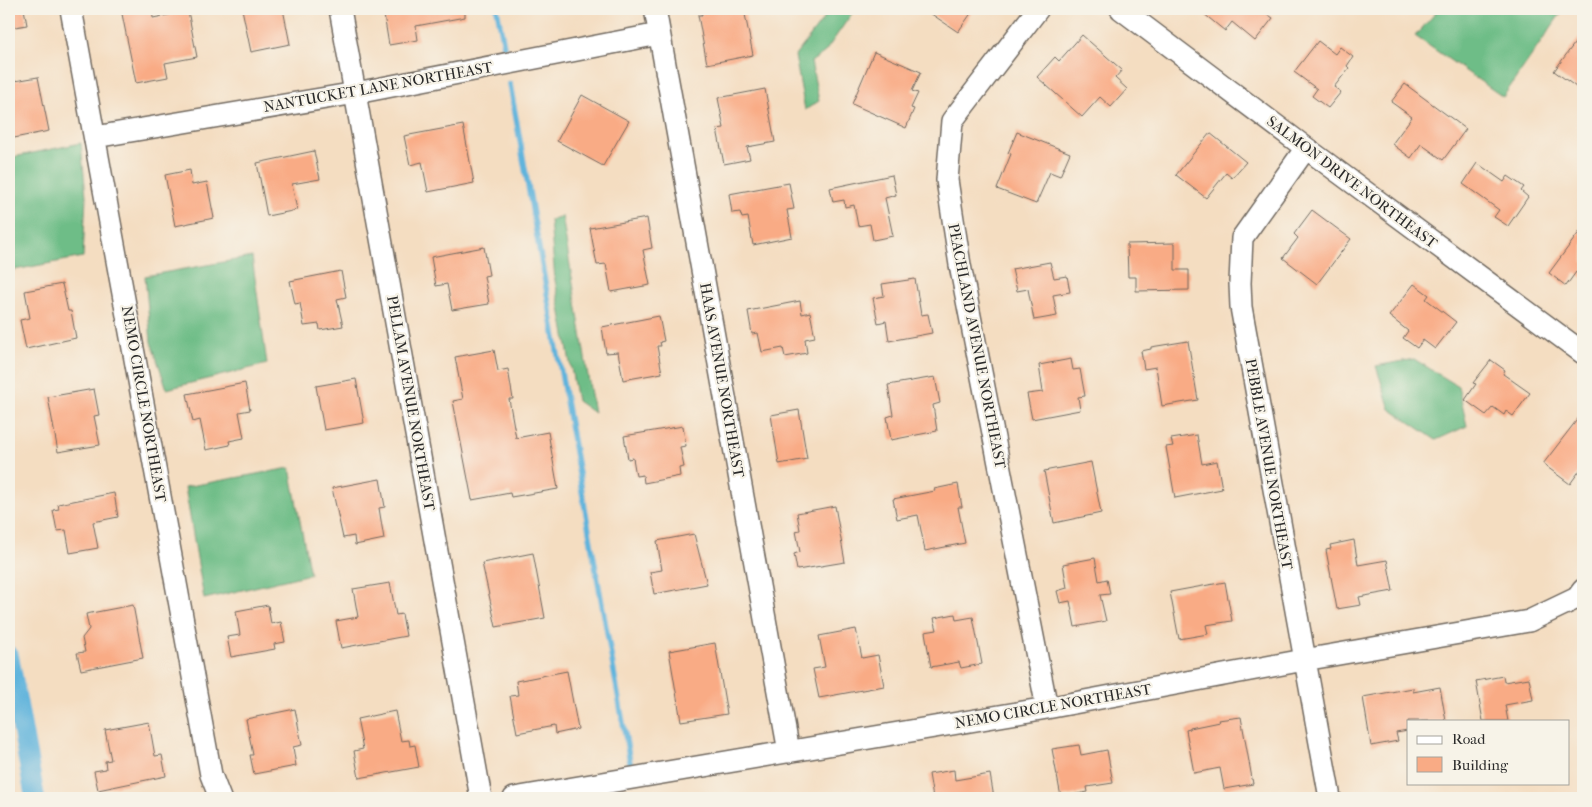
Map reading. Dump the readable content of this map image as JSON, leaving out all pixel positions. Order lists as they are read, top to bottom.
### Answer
{
  "streets": {
    "street": [
      "NANTUCKET LANE NORTHEAST",
      "SALMON DRIVE NORTHEAST",
      "PEACHLAND AVENUE NORTHEAST",
      "HAAS AVENUE NORTHEAST",
      "PELLAM AVENUE NORTHEAST",
      "NEMO CIRCLE NORTHEAST",
      "PEBBLE AVENUE NORTHEAST"
    ]
  },
  "crossings": [
    ["NANTUCKET LANE NORTHEAST", "HAAS AVENUE NORTHEAST"],
    ["NANTUCKET LANE NORTHEAST", "PELLAM AVENUE NORTHEAST"],
    ["NANTUCKET LANE NORTHEAST", "NEMO CIRCLE NORTHEAST"],
    ["SALMON DRIVE NORTHEAST", "PEBBLE AVENUE NORTHEAST"],
    ["PEACHLAND AVENUE NORTHEAST", "NEMO CIRCLE NORTHEAST"],
    ["HAAS AVENUE NORTHEAST", "NEMO CIRCLE NORTHEAST"],
    ["NEMO CIRCLE NORTHEAST", "PEBBLE AVENUE NORTHEAST"]
  ],
  "legend": ["Road", "Building"]
}
